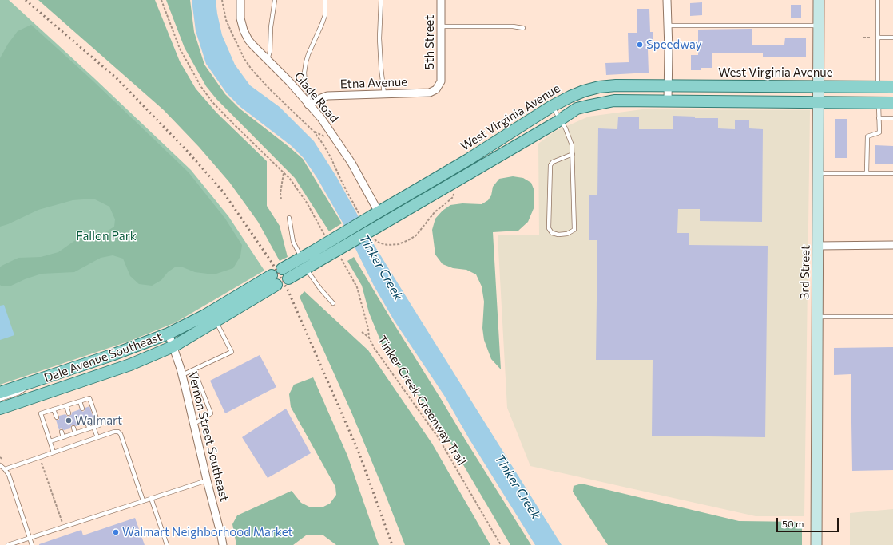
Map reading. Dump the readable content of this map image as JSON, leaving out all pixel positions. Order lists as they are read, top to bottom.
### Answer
{
  "streets": {
    "main road": ["West Virginia Avenue", "Dale Avenue Southeast"],
    "street": [
      "5th Street",
      "Etna Avenue",
      "Glade Road",
      "3rd Street",
      "Vernon Street Southeast"
    ],
    "path": ["Tinker Creek Greenway Trail"]
  },
  "crossings": [
    ["5th Street", "Etna Avenue"],
    ["West Virginia Avenue", "Glade Road"],
    ["West Virginia Avenue", "3rd Street"],
    ["Etna Avenue", "Glade Road"],
    ["Dale Avenue Southeast", "Vernon Street Southeast"]
  ],
  "water": ["Tinker Creek"],
  "parks": ["Fallon Park"],
  "places": ["Speedway", "Walmart", "Walmart Neighborhood Market"],
  "scale_bar": "50 m"
}
